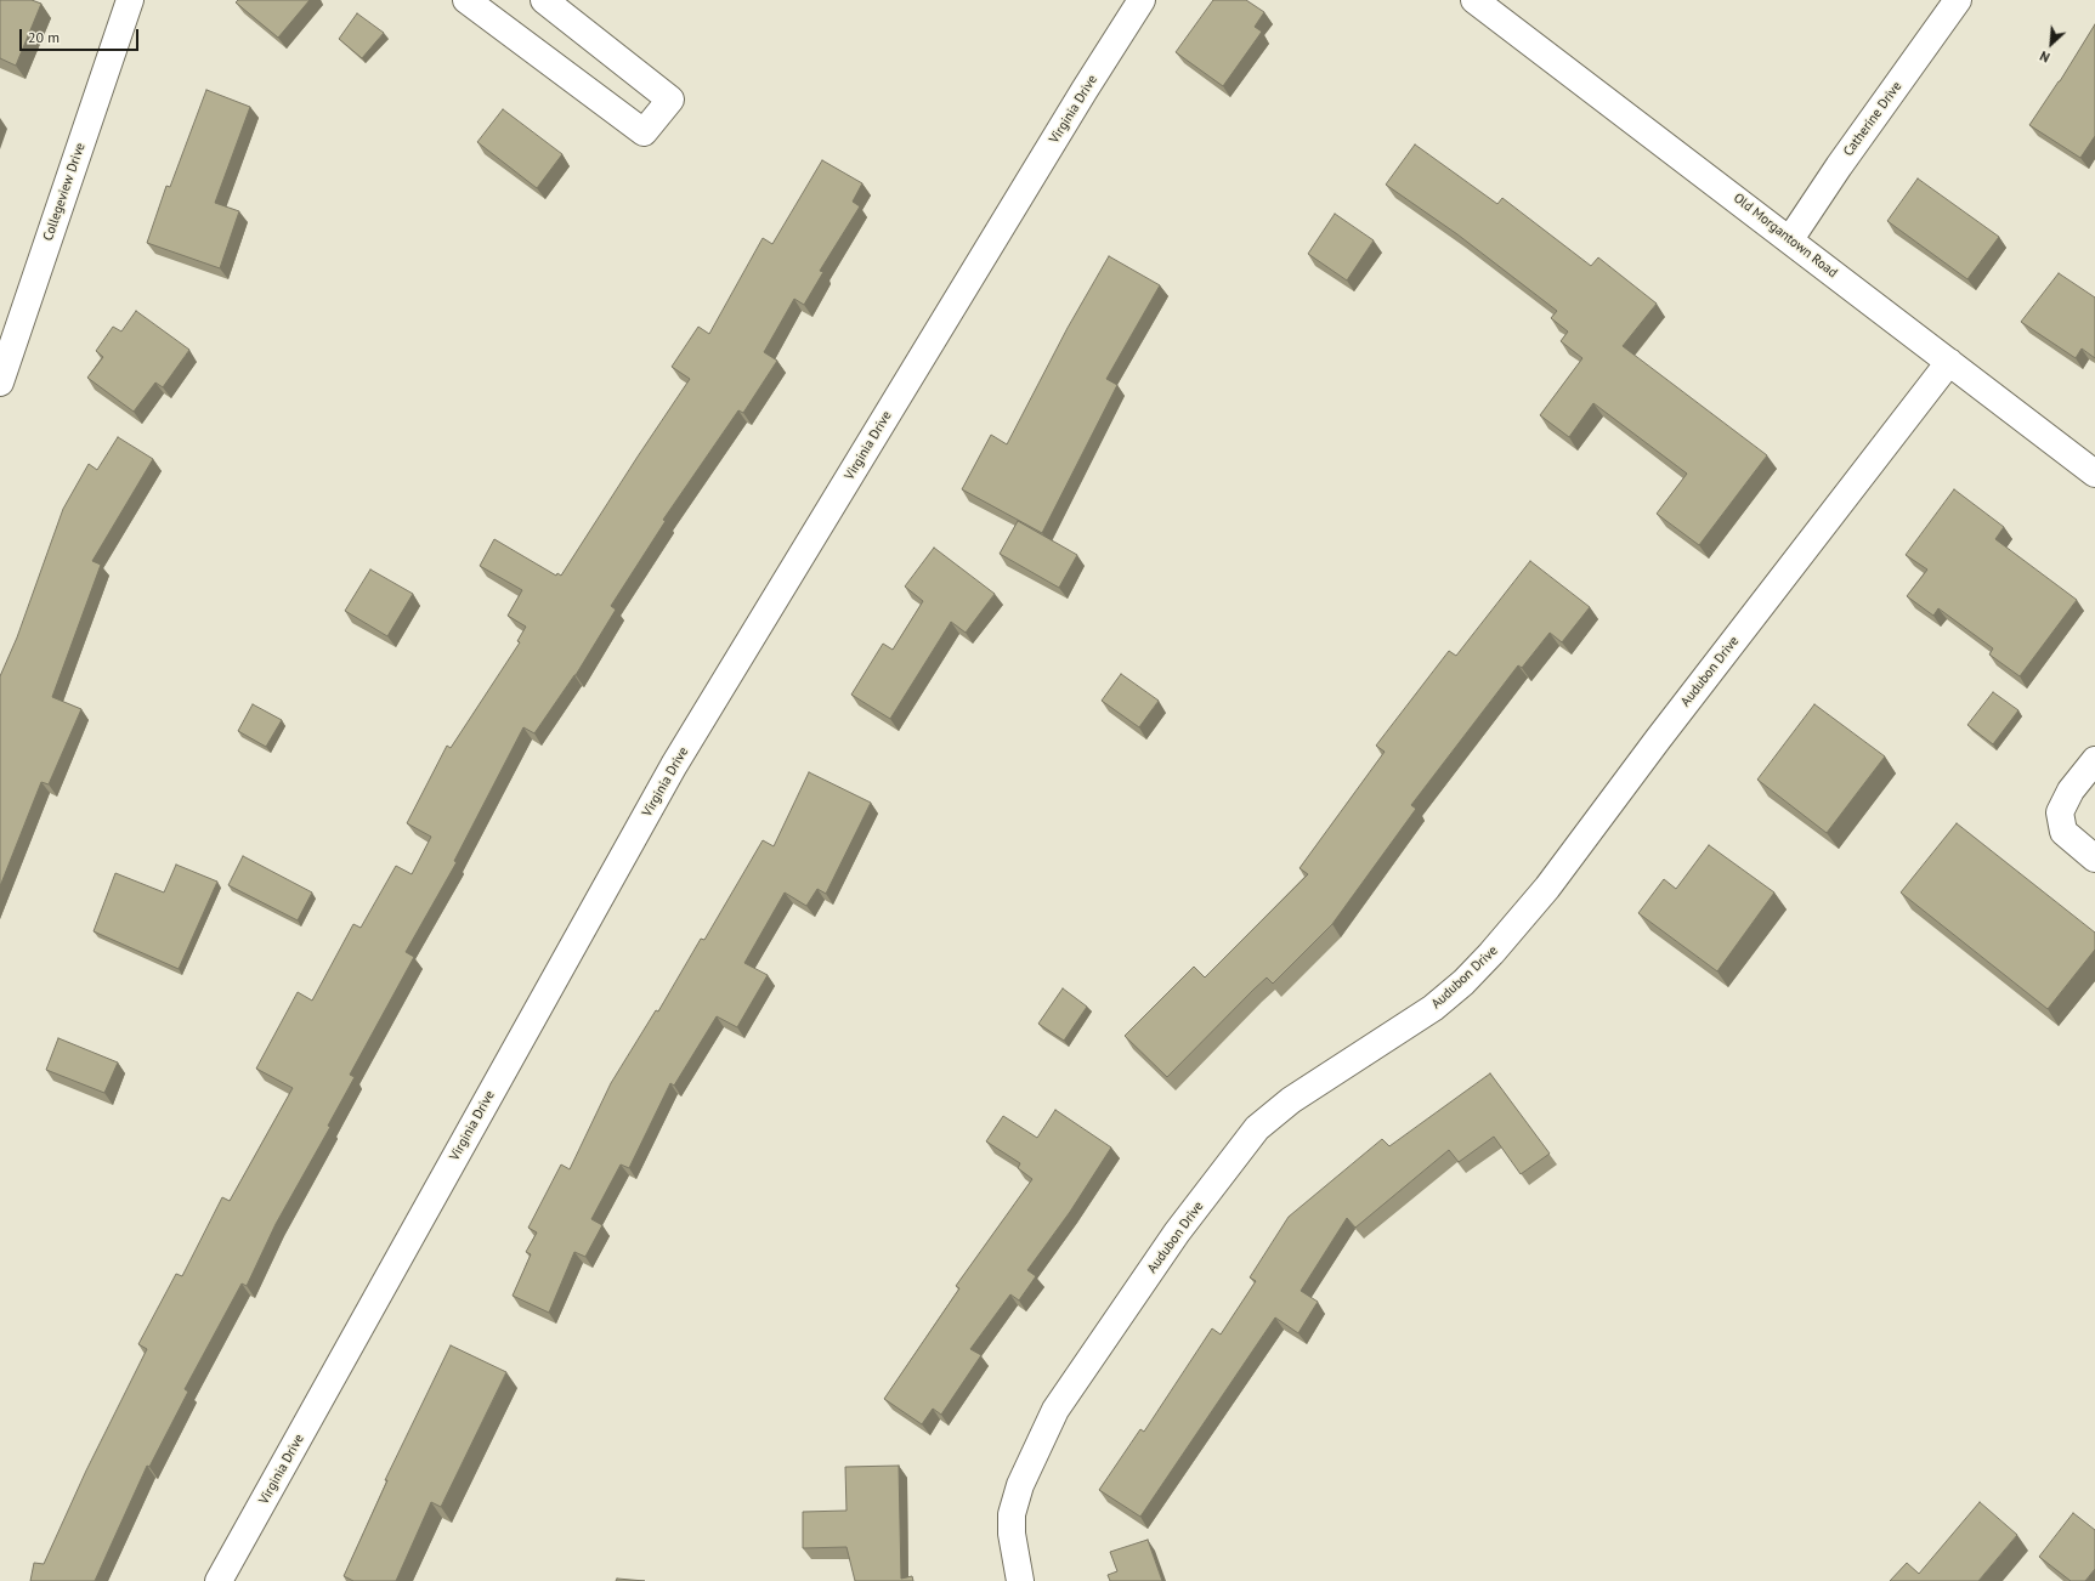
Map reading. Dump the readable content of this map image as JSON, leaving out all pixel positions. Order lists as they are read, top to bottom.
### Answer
{
  "streets": {
    "street": [
      "Virginia Drive",
      "Catherine Drive",
      "Collegeview Drive",
      "Old Morgantown Road",
      "Audubon Drive"
    ]
  },
  "crossings": [
    ["Catherine Drive", "Old Morgantown Road"],
    ["Old Morgantown Road", "Audubon Drive"]
  ],
  "scale_bar": "20 m",
  "north": "bottom left"
}
